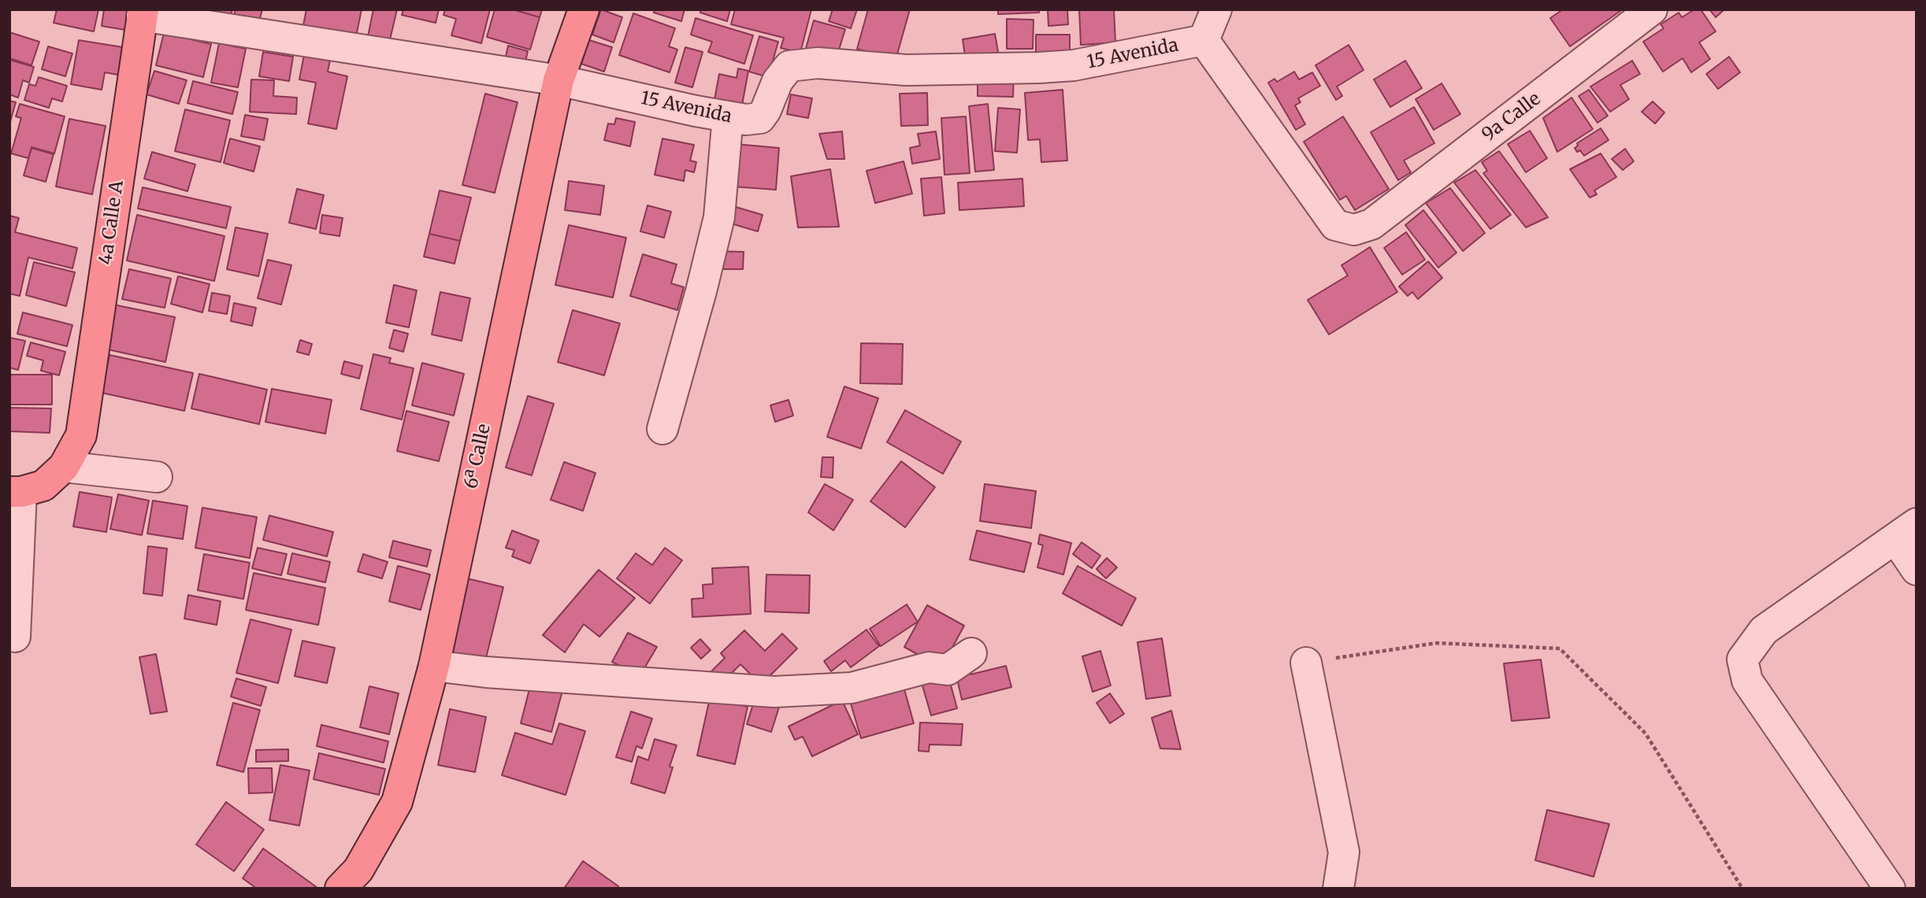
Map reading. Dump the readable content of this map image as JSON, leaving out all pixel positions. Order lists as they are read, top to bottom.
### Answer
{
  "streets": {
    "main road": ["4a Calle A", "6ª Calle"],
    "street": ["15 Avenida", "9a Calle"]
  },
  "crossings": [
    ["15 Avenida", "9a Calle"],
    ["15 Avenida", "4a Calle A"],
    ["15 Avenida", "6ª Calle"]
  ]
}
